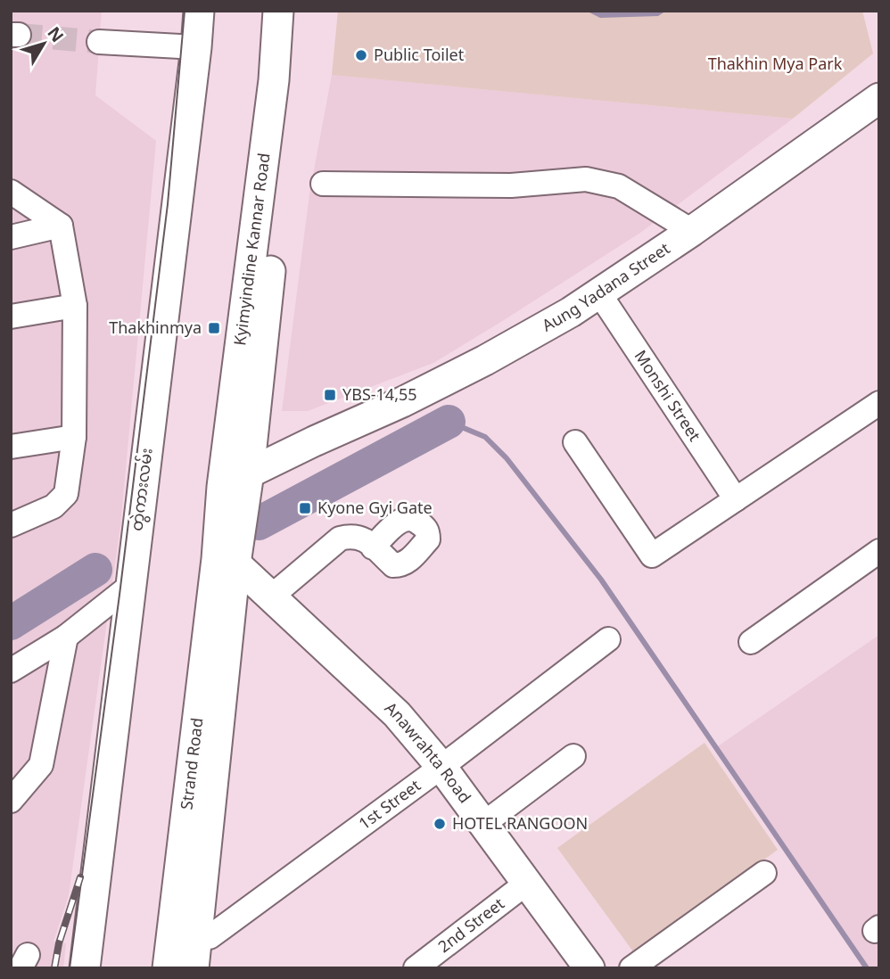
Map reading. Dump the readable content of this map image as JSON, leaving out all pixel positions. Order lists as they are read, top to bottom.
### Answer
{
  "streets": {
    "main road": [
      "Kyimyindine Kannar Road",
      "Aung Yadana Street",
      "တွဲကားလမ်း",
      "Anawrahta Road",
      "Strand Road"
    ],
    "street": ["Monshi Street", "1st Street", "2nd Street"]
  },
  "crossings": [
    ["Kyimyindine Kannar Road", "Aung Yadana Street"],
    ["Kyimyindine Kannar Road", "Strand Road"],
    ["Aung Yadana Street", "Monshi Street"],
    ["Aung Yadana Street", "Strand Road"],
    ["Anawrahta Road", "Strand Road"],
    ["Anawrahta Road", "1st Street"],
    ["Anawrahta Road", "2nd Street"],
    ["Strand Road", "1st Street"]
  ],
  "parks": ["Thakhin Mya Park"],
  "places": {
    "other": ["Public Toilet", "HOTEL RANGOON"],
    "transit": ["Thakhinmya", "YBS-14,55", "Kyone Gyi Gate"]
  },
  "north": "top right"
}
